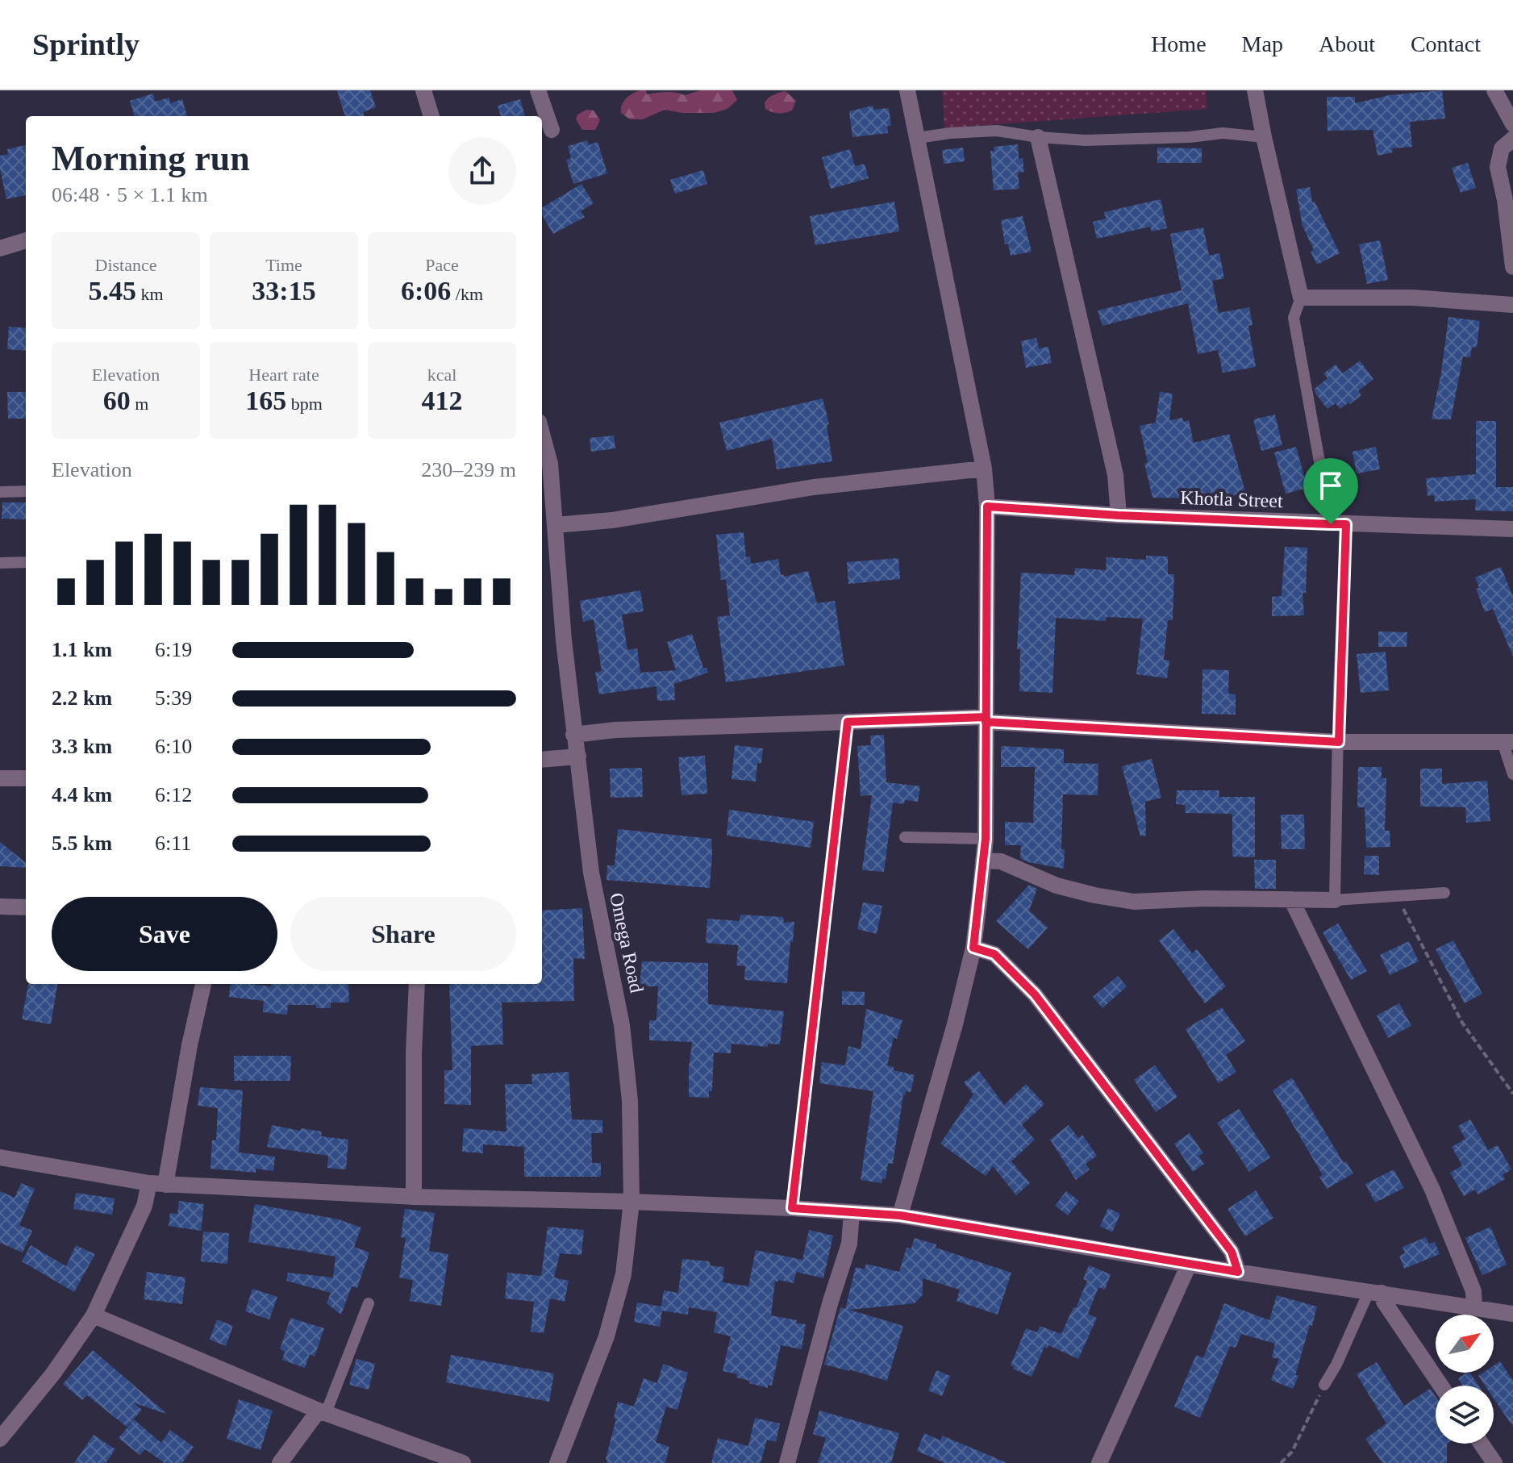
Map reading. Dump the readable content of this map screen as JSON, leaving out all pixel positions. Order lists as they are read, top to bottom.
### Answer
{
  "streets": {
    "street": ["Khotla Street", "Omega Road"]
  },
  "north": "top right",
  "page": {
    "header": "Sprintly",
    "nav": [
      "Home",
      "Map",
      "About",
      "Contact"
    ],
    "heading": ["Morning run", "06:48 · 5 × 1.1 km"],
    "stats": [
      ["Distance", "5.45 km"],
      ["Time", "33:15"],
      ["Pace", "6:06 /km"],
      ["Elevation", "60 m"],
      ["Heart rate", "165 bpm"],
      ["kcal", "412"]
    ],
    "chart": ["Elevation", "230–239 m"],
    "list": [
      {
        "name": "1.1 km",
        "note": "6:19"
      },
      {
        "name": "2.2 km",
        "note": "5:39"
      },
      {
        "name": "3.3 km",
        "note": "6:10"
      },
      {
        "name": "4.4 km",
        "note": "6:12"
      },
      {
        "name": "5.5 km",
        "note": "6:11"
      }
    ],
    "buttons": ["Save", "Share"]
  }
}
